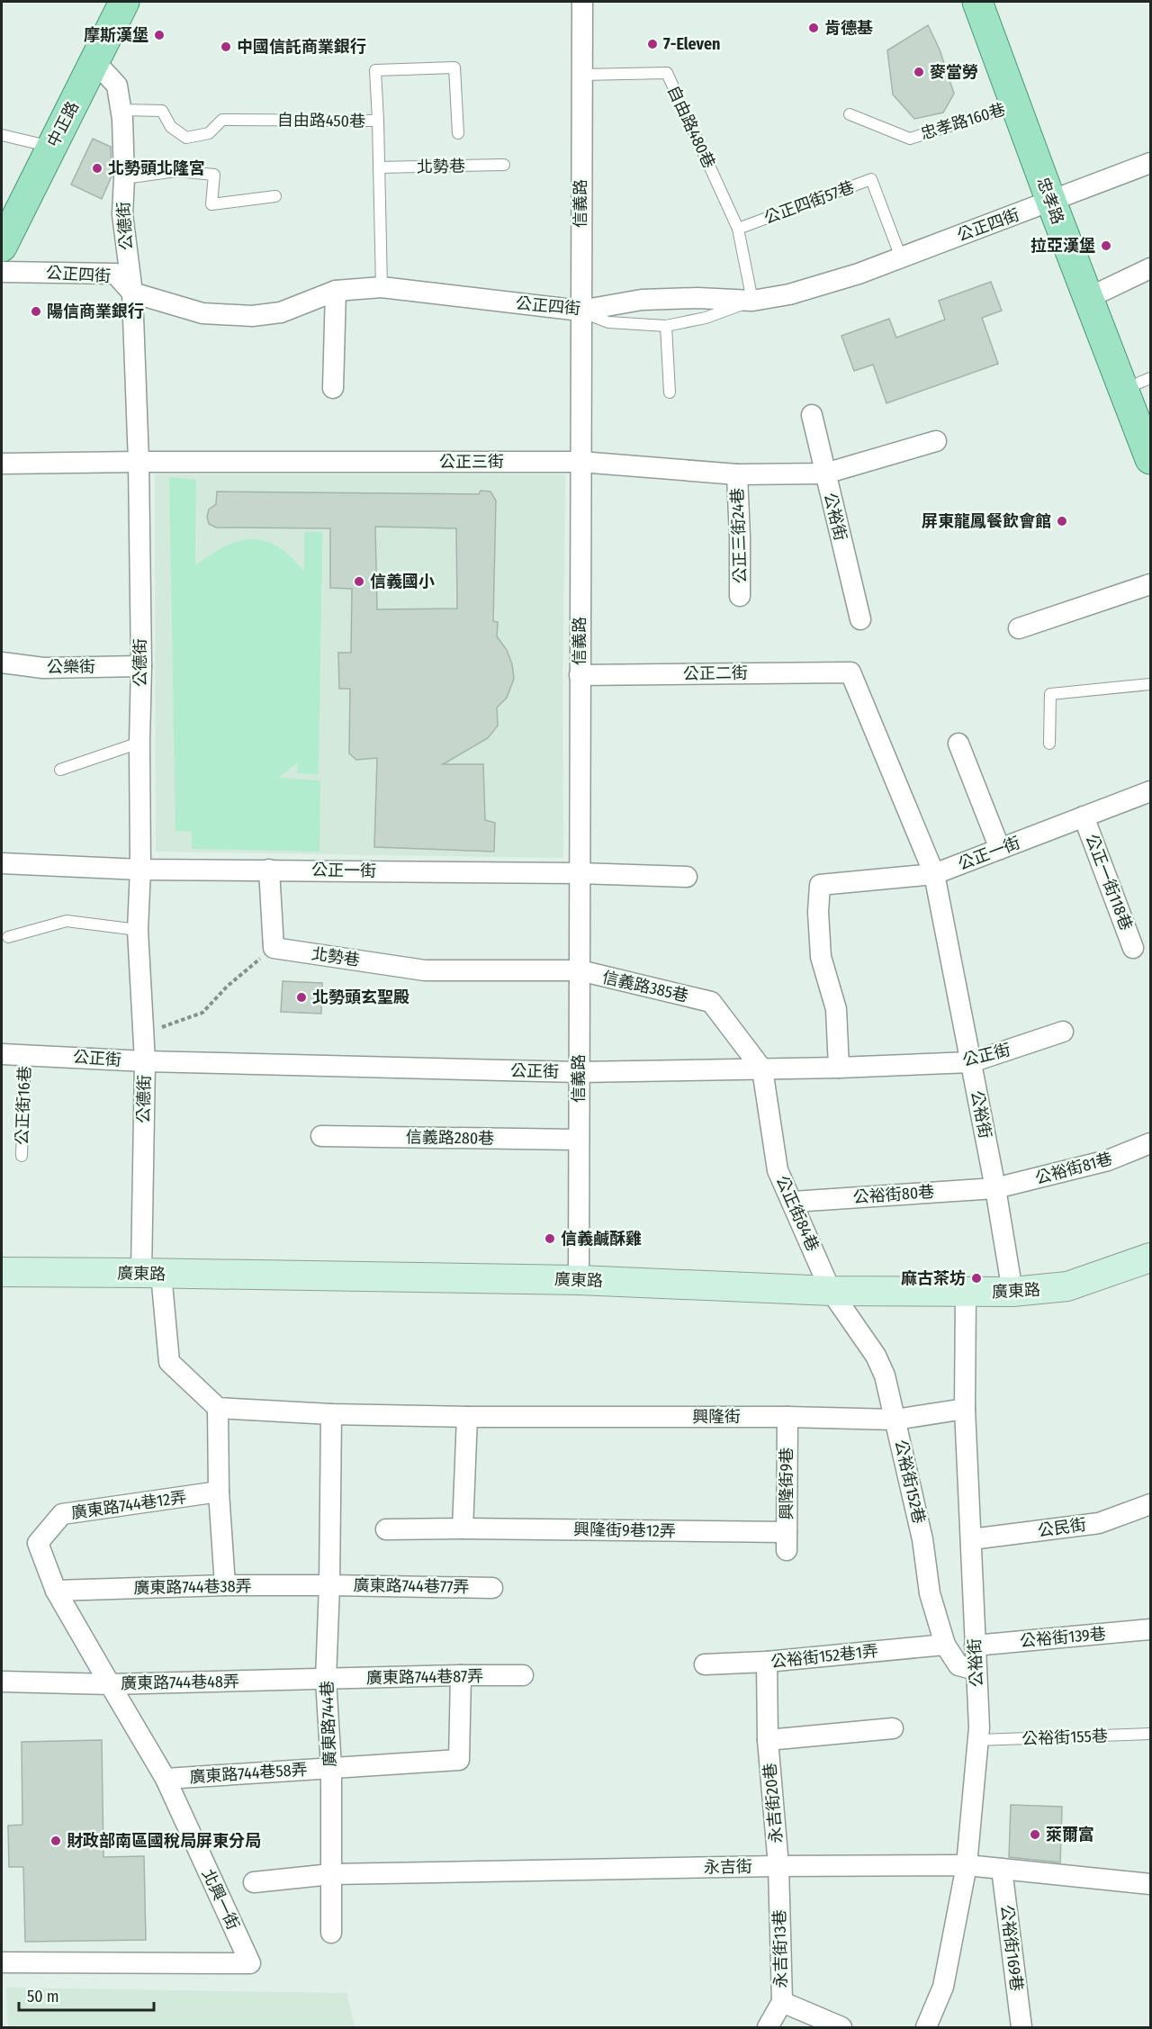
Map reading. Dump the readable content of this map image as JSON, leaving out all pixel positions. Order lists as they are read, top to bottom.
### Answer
{
  "streets": {
    "main road": ["中正路", "忠孝路"],
    "street": [
      "北勢巷",
      "信義路",
      "公正四街",
      "公德街",
      "公正三街",
      "公裕街",
      "公正三街24巷",
      "公樂街",
      "公正二街",
      "公正一街",
      "公正一街118巷",
      "信義路385巷",
      "公正街",
      "信義路280巷",
      "公裕街81巷",
      "公裕街80巷",
      "公正街84巷",
      "廣東路",
      "興隆街",
      "公裕街152巷",
      "興隆街9巷",
      "廣東路744巷12弄",
      "公民街",
      "興隆街9巷12弄",
      "廣東路744巷77弄",
      "廣東路744巷38弄",
      "公裕街139巷",
      "公裕街152巷1弄",
      "廣東路744巷87弄",
      "廣東路744巷48弄",
      "廣東路744巷",
      "廣東路744巷58弄",
      "永吉街20巷",
      "永吉街",
      "北興一街",
      "公裕街169巷",
      "永吉街13巷"
    ],
    "lane": [
      "自由路450巷",
      "忠孝路160巷",
      "自由路480巷",
      "公正四街57巷",
      "公正街16巷",
      "公裕街155巷"
    ]
  },
  "crossings": [
    ["自由路450巷", "公德街"],
    ["忠孝路160巷", "忠孝路"],
    ["中正路", "公德街"],
    ["自由路480巷", "公正四街57巷"],
    ["自由路480巷", "信義路"],
    ["北勢巷", "信義路"],
    ["北勢巷", "信義路385巷"],
    ["忠孝路", "公正四街"],
    ["公正四街57巷", "公正四街"],
    ["信義路", "公正四街"],
    ["信義路", "公正三街"],
    ["信義路", "公正二街"],
    ["信義路", "公正一街"],
    ["信義路", "信義路385巷"],
    ["信義路", "公正街"],
    ["信義路", "信義路280巷"],
    ["信義路", "廣東路"],
    ["公正四街", "公德街"],
    ["公德街", "公正三街"],
    ["公德街", "公樂街"],
    ["公德街", "公正一街"],
    ["公德街", "公正街"],
    ["公德街", "廣東路"],
    ["公正三街", "公裕街"],
    ["公正三街", "公正三街24巷"],
    ["公裕街", "公正二街"],
    ["公裕街", "公正一街"],
    ["公裕街", "公正街"],
    ["公裕街", "公裕街81巷"],
    ["公裕街", "公裕街80巷"],
    ["公裕街", "廣東路"],
    ["公裕街", "興隆街"],
    ["公裕街", "公裕街152巷"],
    ["公裕街", "公民街"],
    ["公裕街", "公裕街139巷"],
    ["公裕街", "公裕街155巷"],
    ["公裕街", "永吉街"],
    ["公正一街", "公正一街118巷"],
    ["公正一街", "公正街"],
    ["信義路385巷", "公正街"],
    ["信義路385巷", "公正街84巷"],
    ["公正街", "公正街16巷"],
    ["公正街", "公正街84巷"],
    ["公裕街81巷", "公裕街80巷"],
    ["公裕街80巷", "公正街84巷"],
    ["公正街84巷", "廣東路"],
    ["公正街84巷", "公裕街152巷"],
    ["廣東路", "公裕街152巷"],
    ["興隆街", "公裕街152巷"],
    ["興隆街", "興隆街9巷"],
    ["公裕街152巷", "公裕街152巷1弄"],
    ["興隆街9巷", "興隆街9巷12弄"],
    ["廣東路744巷12弄", "廣東路744巷38弄"],
    ["廣東路744巷12弄", "廣東路744巷48弄"],
    ["廣東路744巷77弄", "廣東路744巷38弄"],
    ["廣東路744巷77弄", "廣東路744巷"],
    ["廣東路744巷38弄", "廣東路744巷48弄"],
    ["廣東路744巷38弄", "廣東路744巷"],
    ["公裕街152巷1弄", "永吉街20巷"],
    ["廣東路744巷87弄", "廣東路744巷48弄"],
    ["廣東路744巷87弄", "廣東路744巷"],
    ["廣東路744巷87弄", "廣東路744巷58弄"],
    ["廣東路744巷48弄", "廣東路744巷"],
    ["廣東路744巷48弄", "北興一街"],
    ["廣東路744巷", "廣東路744巷58弄"],
    ["廣東路744巷", "永吉街"],
    ["廣東路744巷58弄", "北興一街"],
    ["永吉街20巷", "永吉街"],
    ["永吉街20巷", "永吉街13巷"],
    ["永吉街", "公裕街169巷"],
    ["永吉街", "永吉街13巷"]
  ],
  "places": [
    "肯德基",
    "摩斯漢堡",
    "7-Eleven",
    "中國信託商業銀行",
    "麥當勞",
    "北勢頭北隆宮",
    "拉亞漢堡",
    "陽信商業銀行",
    "屏東龍鳳餐飲會館",
    "信義國小",
    "北勢頭玄聖殿",
    "信義鹹酥雞",
    "麻古茶坊",
    "萊爾富",
    "財政部南區國稅局屏東分局"
  ],
  "scale_bar": "50 m"
}
